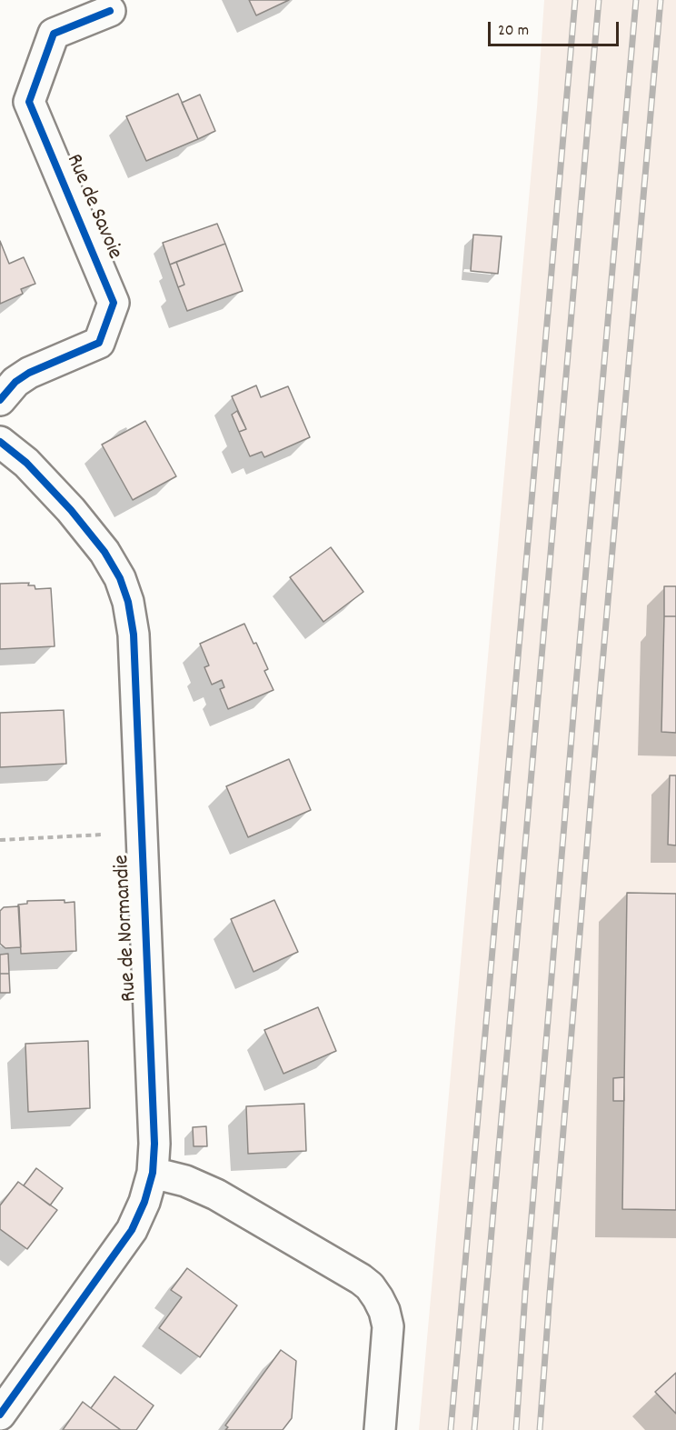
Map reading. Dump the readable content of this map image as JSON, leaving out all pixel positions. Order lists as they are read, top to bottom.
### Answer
{
  "streets": {
    "street": ["Rue de Savoie", "Rue de Normandie"]
  },
  "scale_bar": "20 m"
}
